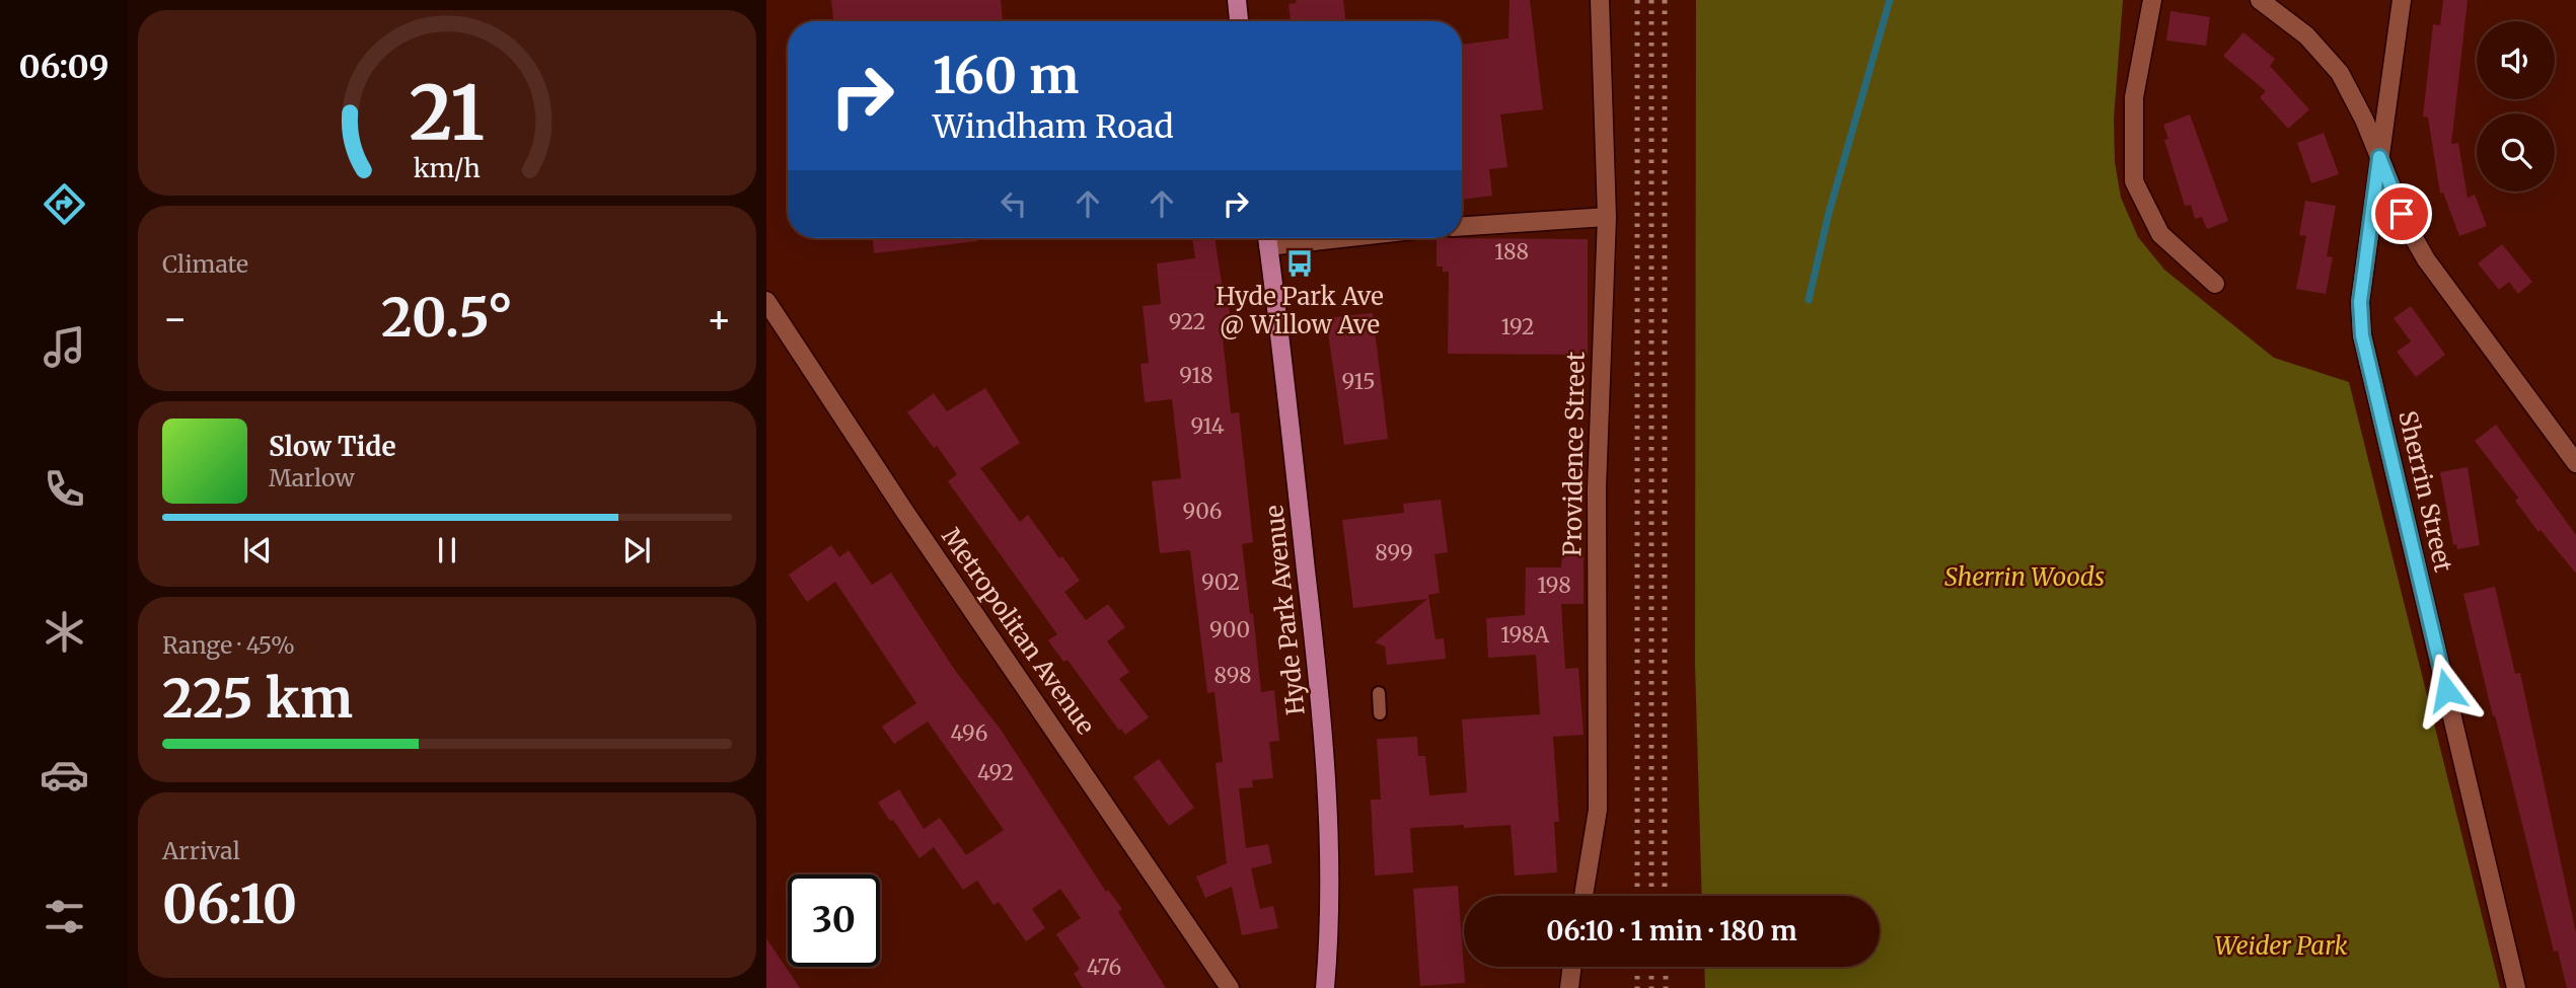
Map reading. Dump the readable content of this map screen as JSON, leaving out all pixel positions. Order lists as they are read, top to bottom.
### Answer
{
  "streets": {
    "main road": ["Hyde Park Avenue"],
    "street": ["Providence Street", "Sherrin Street", "Metropolitan Avenue"]
  },
  "parks": ["Sherrin Woods", "Weider Park"],
  "places": {
    "bus stop": ["Hyde Park Ave @ Willow Ave"]
  },
  "house_numbers": [
    "188",
    "922",
    "192",
    "918",
    "915",
    "914",
    "906",
    "899",
    "902",
    "198",
    "900",
    "198A",
    "898",
    "496",
    "492",
    "476"
  ],
  "page": {
    "tabs": "06:09",
    "turn": ["160 m", "Windham Road"],
    "tile": [
      "Climate",
      ["Range · 45%", "225 km"],
      ["Arrival", "06:10"]
    ],
    "heat": ["−", "20.5°", "+"],
    "song": ["Slow Tide", "Marlow"],
    "limit": "30",
    "trip": "06:10 · 1 min · 180 m",
    "gauge": ["21", "km/h"]
  }
}
